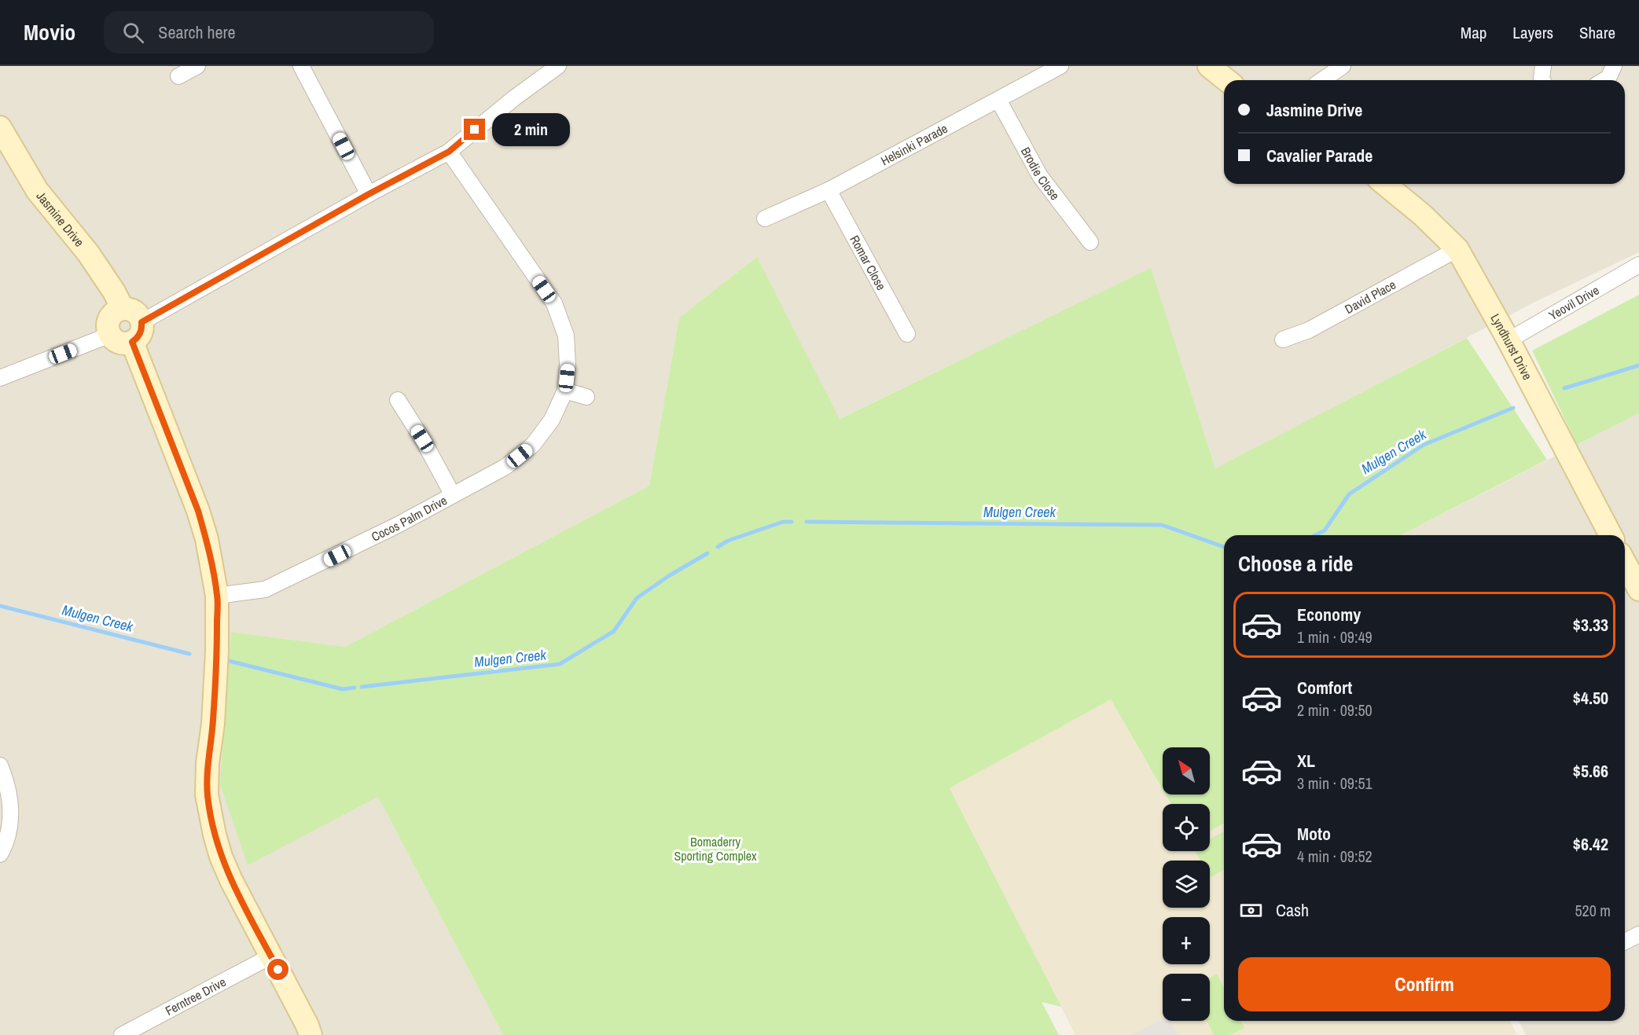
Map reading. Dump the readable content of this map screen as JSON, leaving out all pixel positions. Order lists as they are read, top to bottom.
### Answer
{
  "streets": {
    "street": [
      "Helsinki Parade",
      "Brodie Close",
      "Jasmine Drive",
      "Romar Close",
      "David Place",
      "Yeovil Drive",
      "Lyndhurst Drive",
      "Cocos Palm Drive",
      "Ferntree Drive"
    ]
  },
  "crossings": [
    ["Helsinki Parade", "Brodie Close"],
    ["Helsinki Parade", "Romar Close"],
    ["David Place", "Lyndhurst Drive"],
    ["Yeovil Drive", "Lyndhurst Drive"]
  ],
  "water": ["Mulgen Creek"],
  "parks": ["Bomaderry Sporting Complex"],
  "north": "top left",
  "page": {
    "header": "Movio",
    "search": "Search here",
    "nav": ["Map", "Layers", "Share"],
    "banner": ["Jasmine Drive", "Cavalier Parade"],
    "bubble": "2 min",
    "heading": "Choose a ride",
    "list": [
      {
        "name": "Economy",
        "note": "1 min · 09:49",
        "value": "$3.33"
      },
      {
        "name": "Comfort",
        "note": "2 min · 09:50",
        "value": "$4.50"
      },
      {
        "name": "XL",
        "note": "3 min · 09:51",
        "value": "$5.66"
      },
      {
        "name": "Moto",
        "note": "4 min · 09:52",
        "value": "$6.42"
      }
    ],
    "map_buttons": ["+", "−"],
    "pay": ["Cash", "520 m"],
    "buttons": "Confirm"
  }
}
